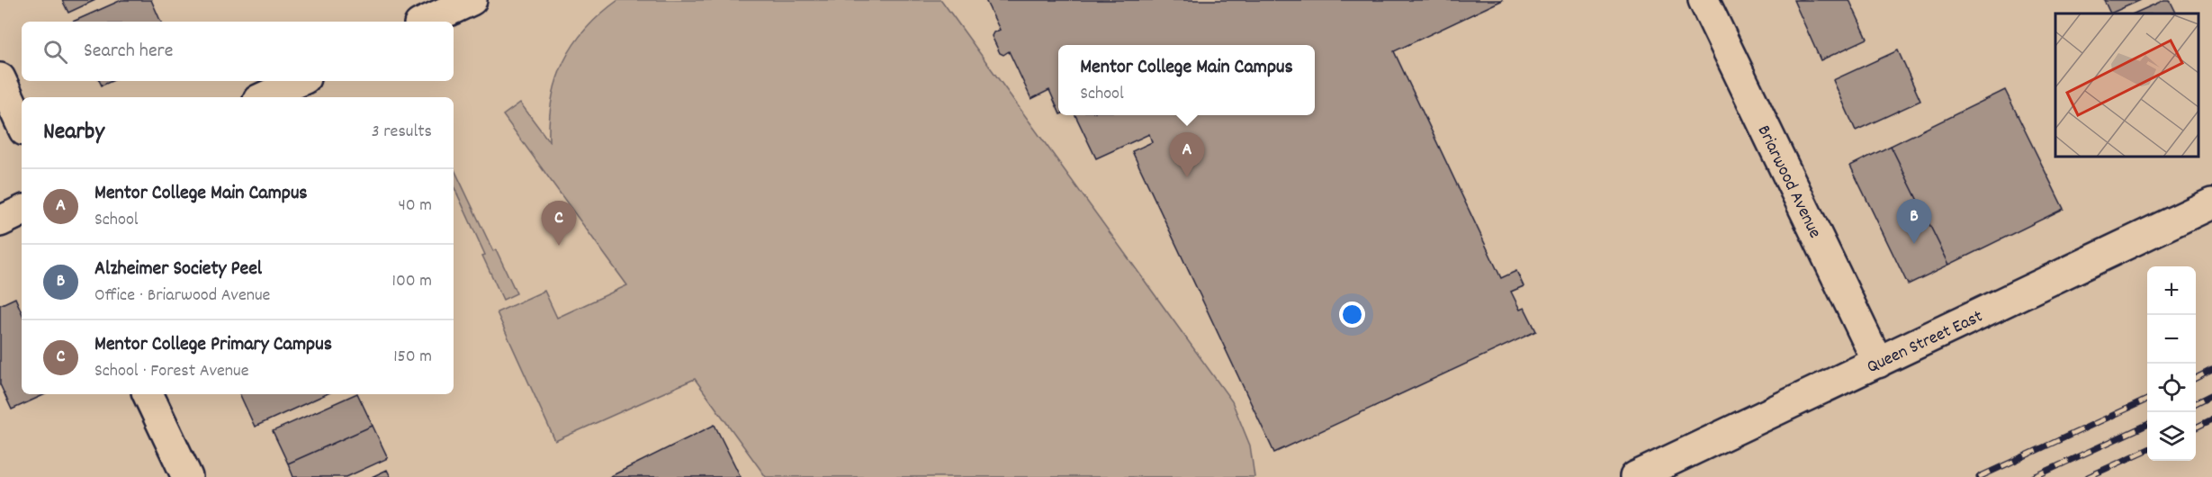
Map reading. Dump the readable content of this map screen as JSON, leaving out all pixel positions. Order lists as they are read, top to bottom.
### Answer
{
  "streets": {
    "street": ["Briarwood Avenue", "Queen Street East"]
  },
  "crossings": [
    ["Briarwood Avenue", "Queen Street East"]
  ],
  "page": {
    "search": "Search here",
    "popup": ["Mentor College Main Campus", "School"],
    "heading": ["Nearby", "3 results"],
    "pins": ["A", "B", "C"],
    "list": [
      {
        "mark": "A",
        "name": "Mentor College Main Campus",
        "note": "School",
        "value": "40 m"
      },
      {
        "mark": "B",
        "name": "Alzheimer Society Peel",
        "note": "Office · Briarwood Avenue",
        "value": "100 m"
      },
      {
        "mark": "C",
        "name": "Mentor College Primary Campus",
        "note": "School · Forest Avenue",
        "value": "150 m"
      }
    ],
    "map_buttons": ["+", "−"]
  }
}
